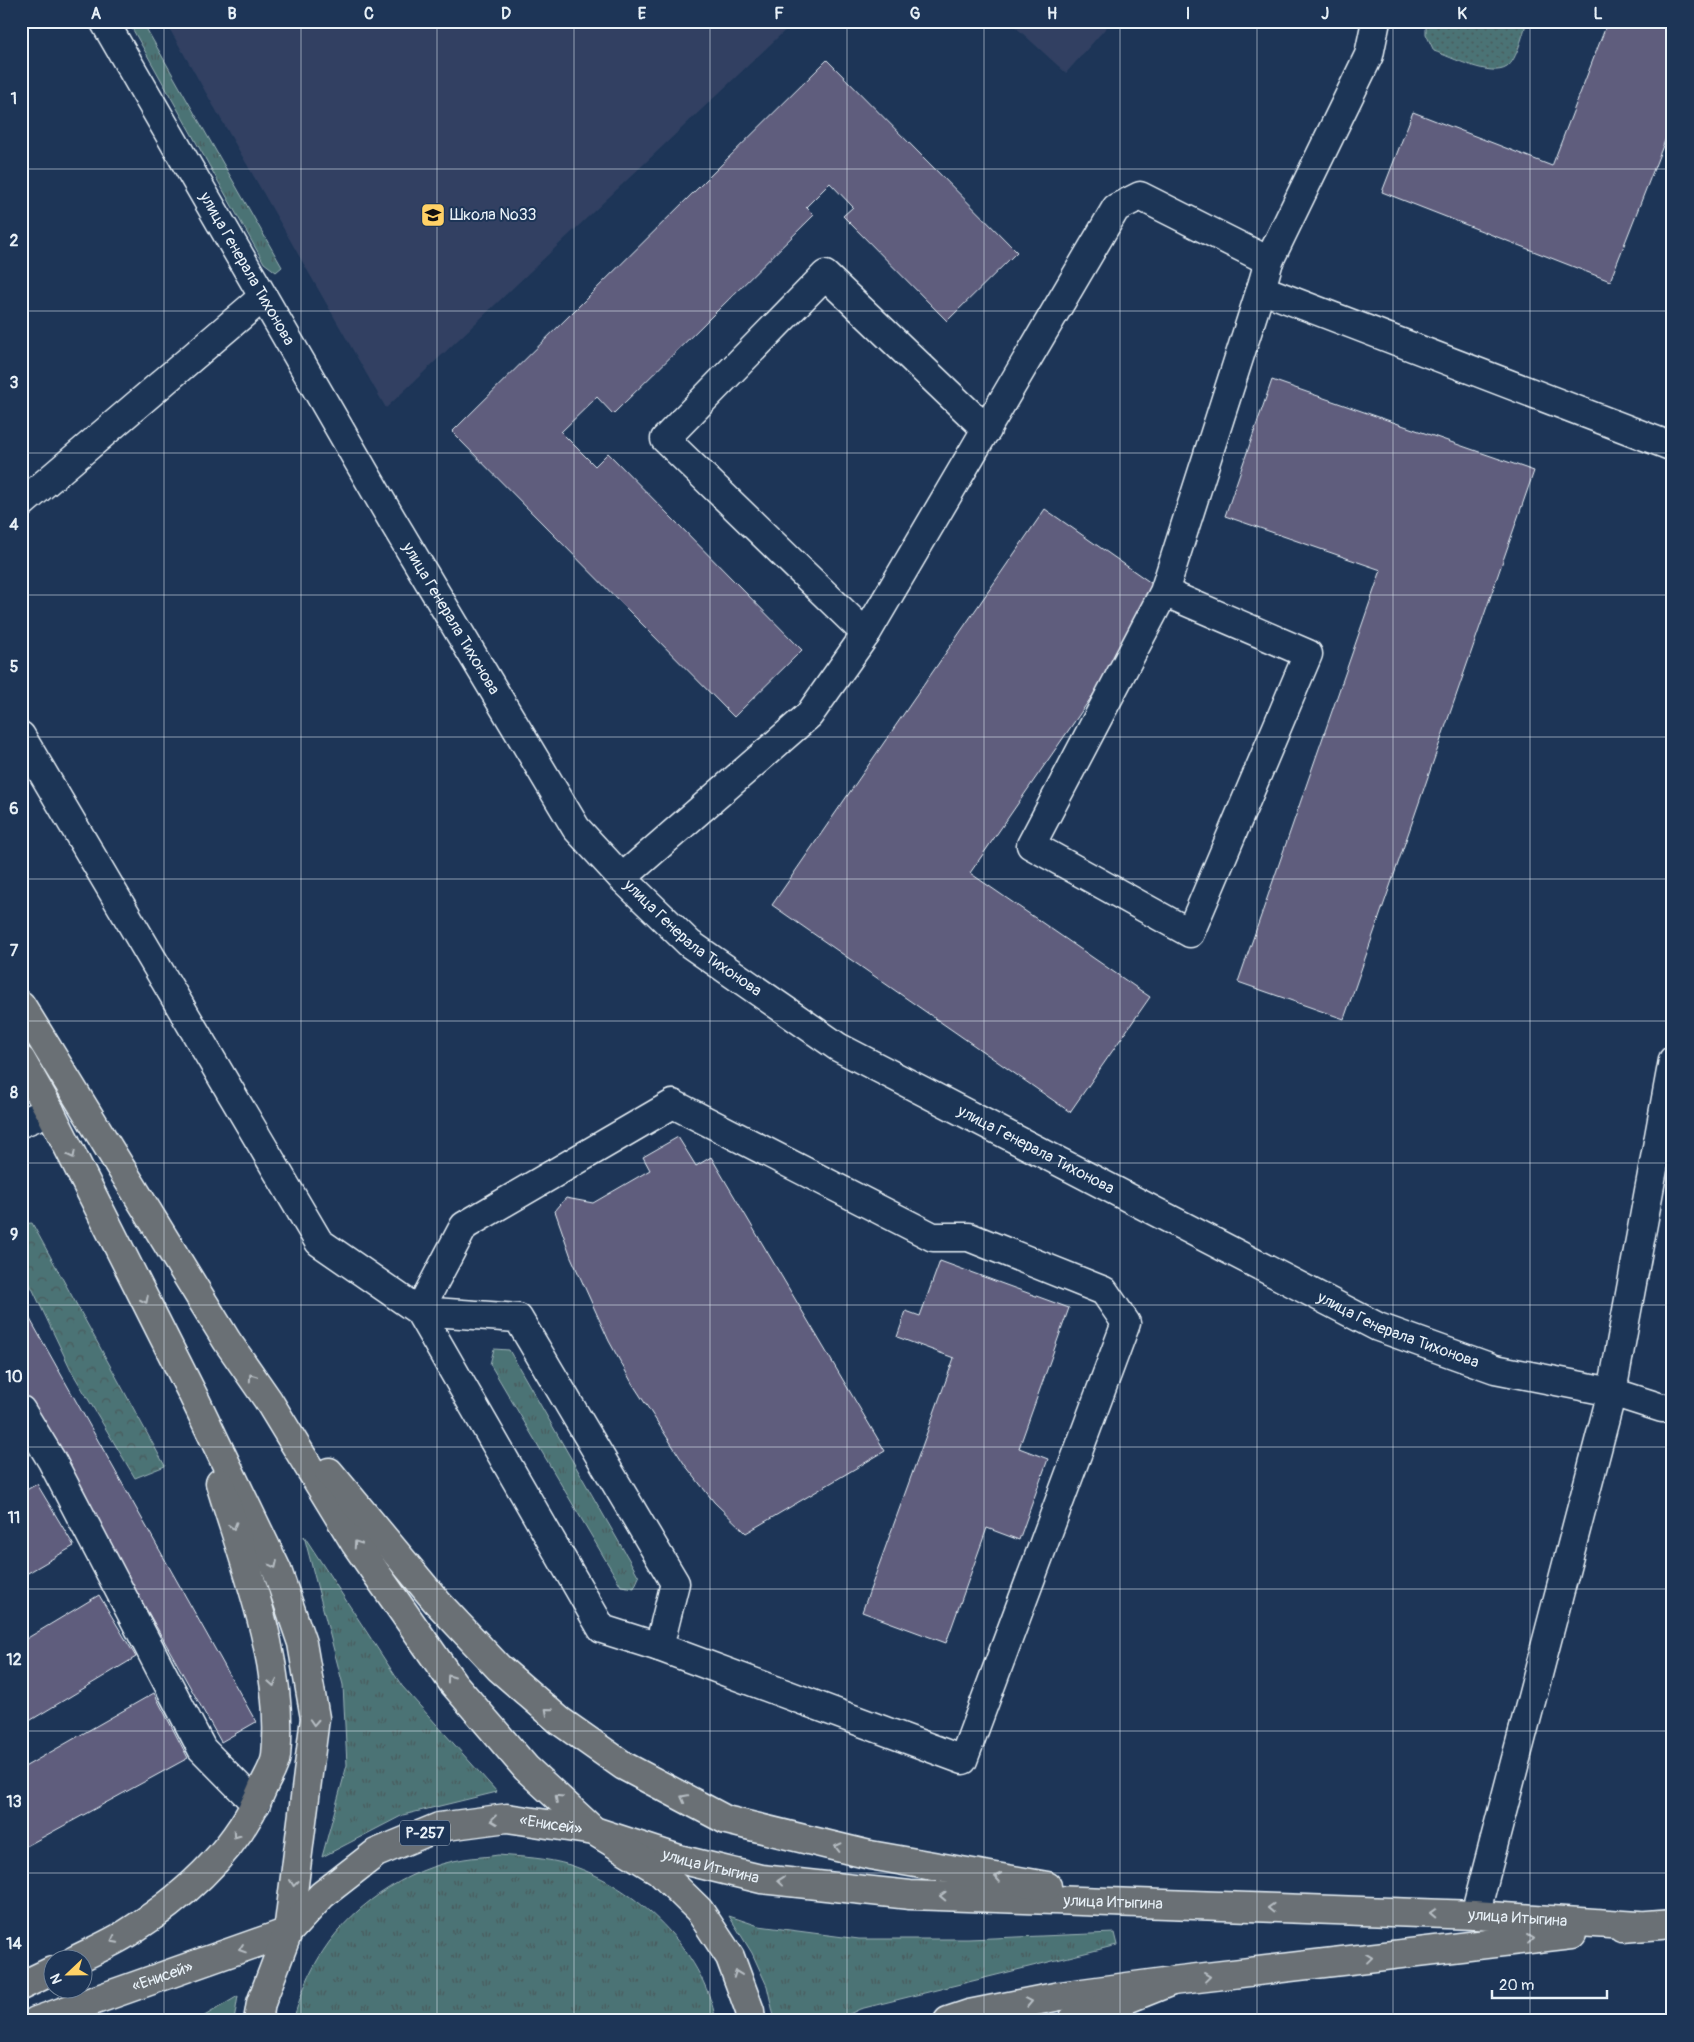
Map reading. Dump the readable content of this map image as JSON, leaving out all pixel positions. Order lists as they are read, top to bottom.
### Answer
{
  "streets": {
    "main road": ["«Енисей»", "Р-257", "улица Итыгина"],
    "street": ["улица Генерала Тихонова"]
  },
  "crossings": [
    ["«Енисей»", "улица Итыгина"]
  ],
  "one_way": ["«Енисей»"],
  "places": {
    "school or university": ["Школа №33"]
  },
  "scale_bar": "20 m",
  "north": "left",
  "grid": {
    "columns": [
      "A",
      "B",
      "C",
      "D",
      "E",
      "F",
      "G",
      "H",
      "I",
      "J",
      "K",
      "L"
    ],
    "rows": [
      "1",
      "2",
      "3",
      "4",
      "5",
      "6",
      "7",
      "8",
      "9",
      "10",
      "11",
      "12",
      "13",
      "14"
    ]
  }
}
